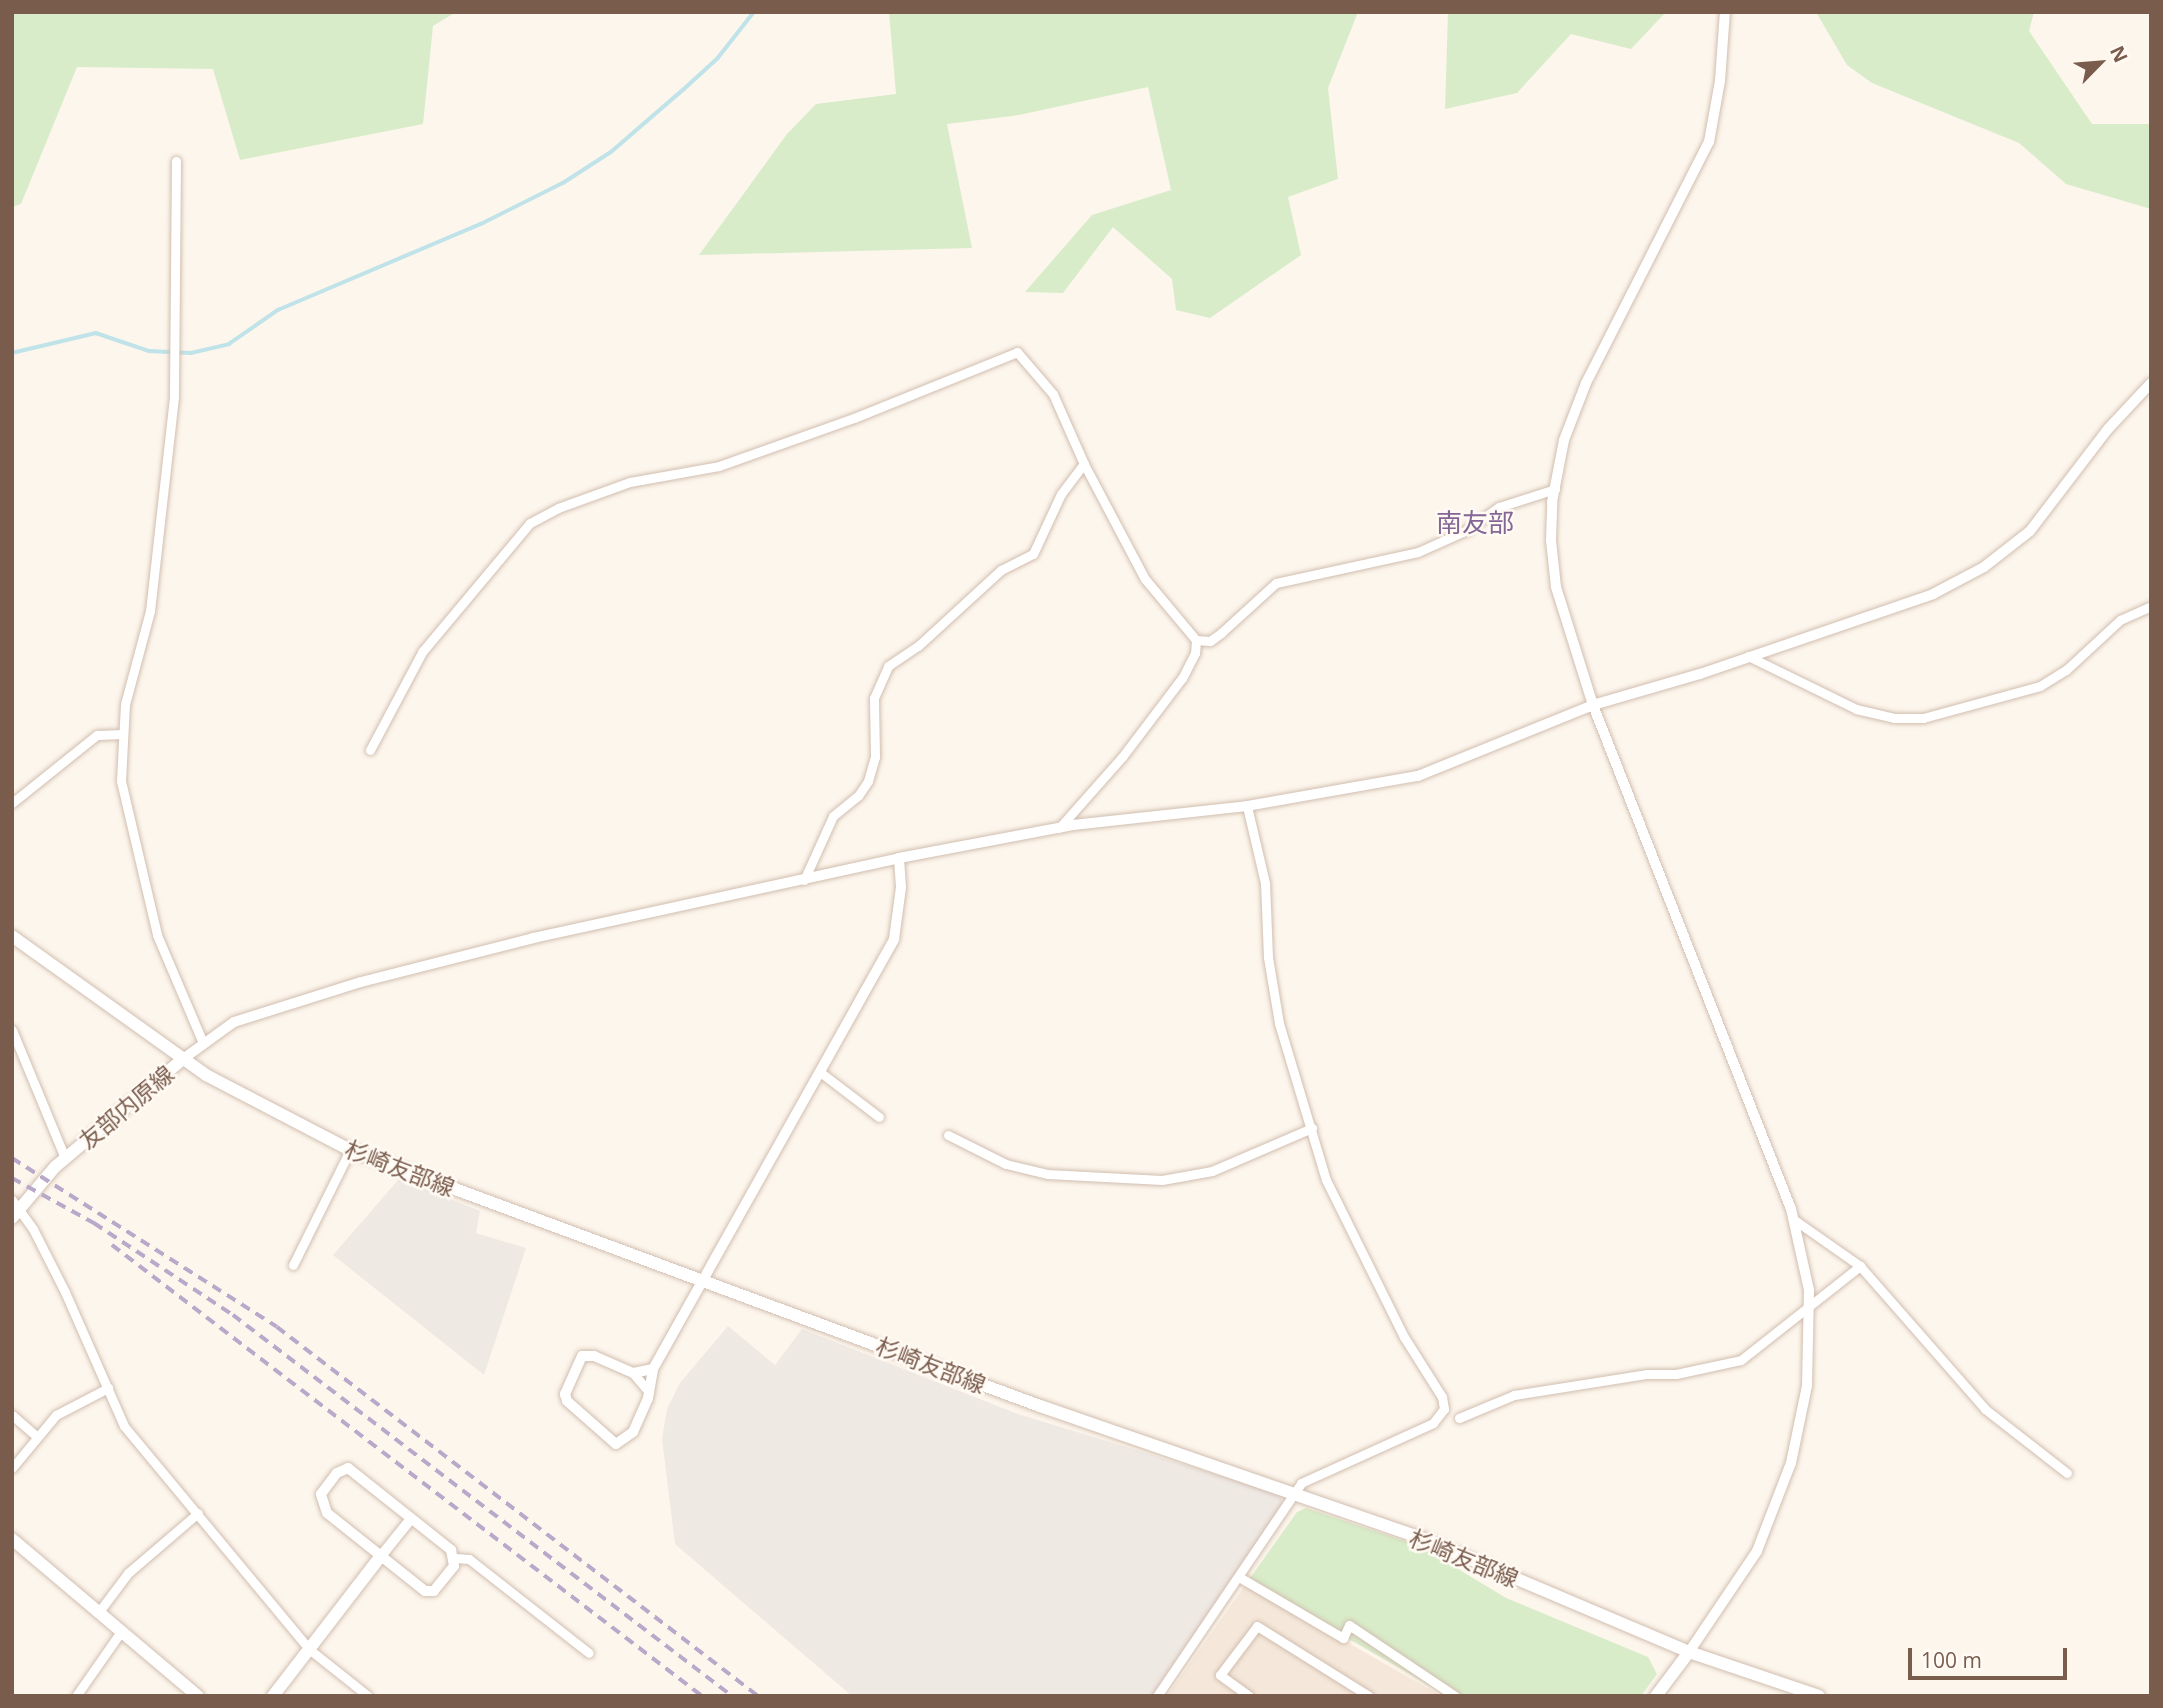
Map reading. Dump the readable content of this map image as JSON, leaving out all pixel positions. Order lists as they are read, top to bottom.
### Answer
{
  "streets": {
    "main road": ["友部内原線", "杉崎友部線"]
  },
  "crossings": [
    ["友部内原線", "杉崎友部線"]
  ],
  "districts": ["南友部"],
  "scale_bar": "100 m",
  "north": "top right"
}
